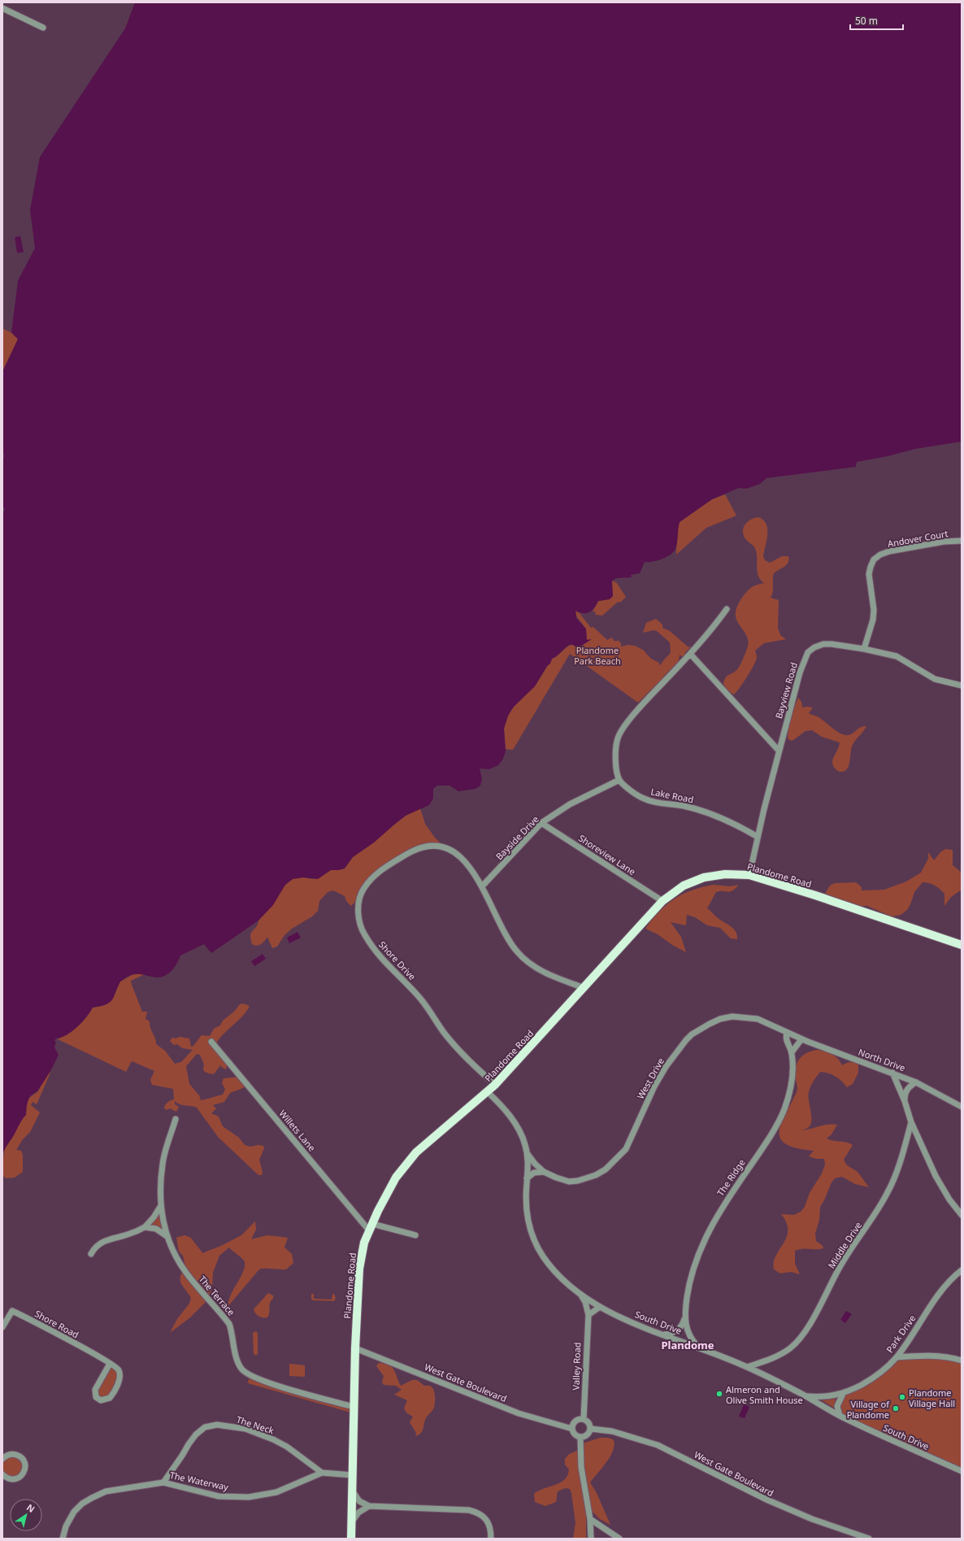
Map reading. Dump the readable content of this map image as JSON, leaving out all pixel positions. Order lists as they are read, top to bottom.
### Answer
{
  "streets": {
    "main road": ["Plandome Road"],
    "street": [
      "Andover Court",
      "Bayview Road",
      "Lake Road",
      "Bayside Drive",
      "Shoreview Lane",
      "Shore Drive",
      "North Drive",
      "West Drive",
      "Willets Lane",
      "The Ridge",
      "Middle Drive",
      "The Terrace",
      "South Drive",
      "Shore Road",
      "Park Drive",
      "Valley Road",
      "West Gate Boulevard",
      "The Neck",
      "The Waterway"
    ]
  },
  "crossings": [
    ["Andover Court", "Bayview Road"],
    ["Bayview Road", "Lake Road"],
    ["Bayview Road", "Plandome Road"],
    ["Lake Road", "Bayside Drive"],
    ["Bayside Drive", "Shoreview Lane"],
    ["Bayside Drive", "Shore Drive"],
    ["Shoreview Lane", "Plandome Road"],
    ["Plandome Road", "Shore Drive"],
    ["Plandome Road", "Willets Lane"],
    ["Plandome Road", "The Terrace"],
    ["Plandome Road", "South Drive"],
    ["Plandome Road", "West Gate Boulevard"],
    ["Plandome Road", "The Waterway"],
    ["North Drive", "West Drive"],
    ["West Drive", "The Ridge"],
    ["West Drive", "South Drive"],
    ["The Ridge", "South Drive"],
    ["Middle Drive", "South Drive"],
    ["South Drive", "Park Drive"],
    ["South Drive", "Valley Road"],
    ["Valley Road", "West Gate Boulevard"],
    ["The Neck", "The Waterway"]
  ],
  "districts": ["Plandome"],
  "parks": ["Plandome Park Beach"],
  "places": ["Almeron and Olive Smith House", "Plandome Village Hall", "Village of Plandome"],
  "scale_bar": "50 m",
  "north": "top right"
}
